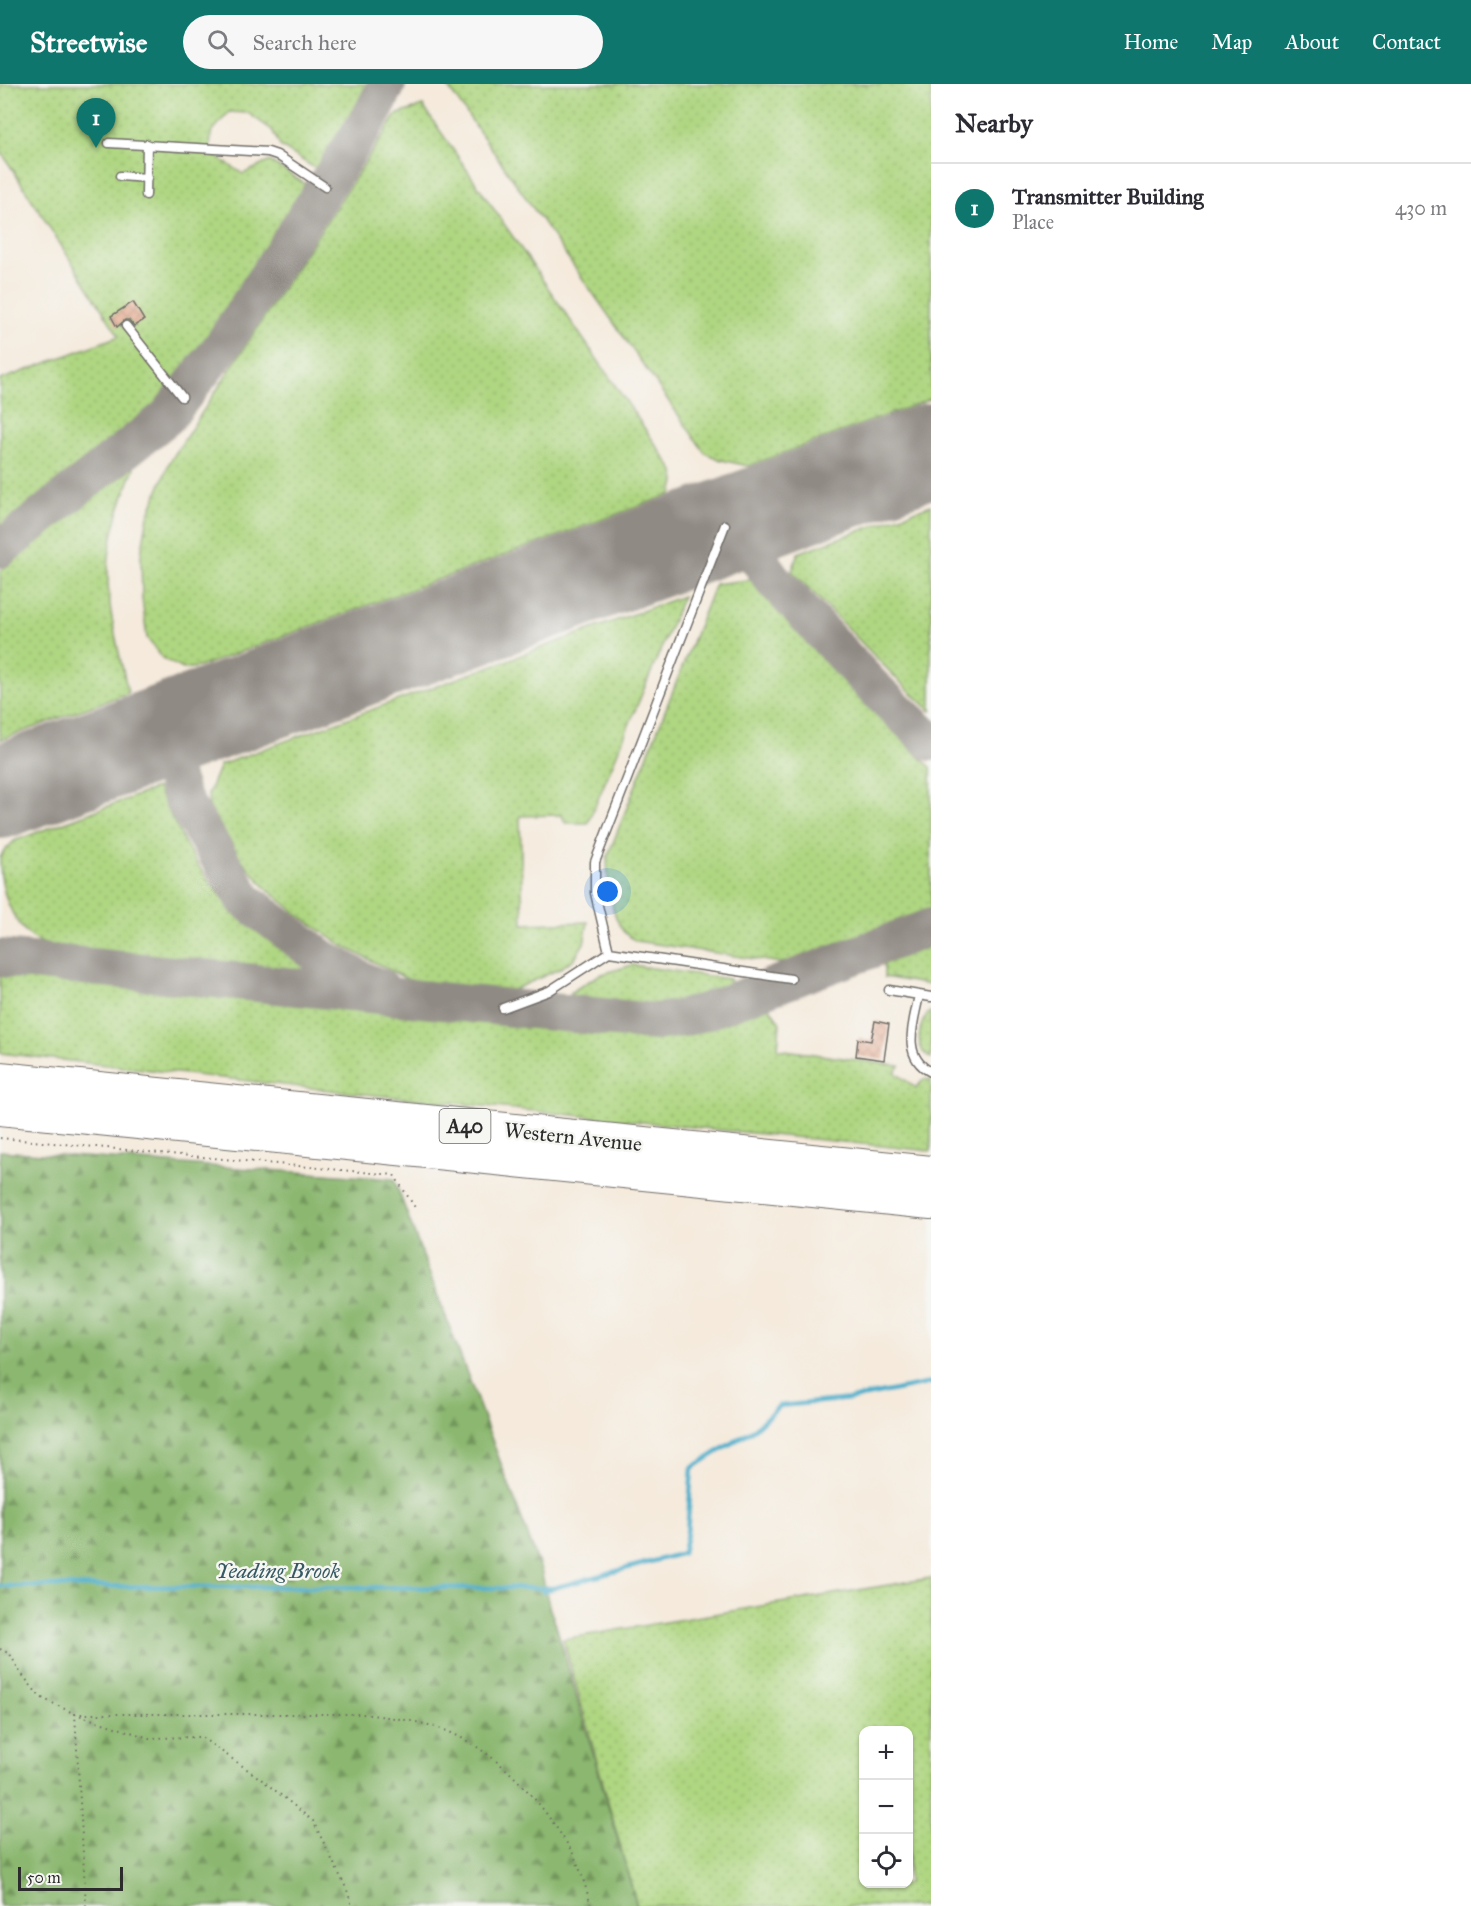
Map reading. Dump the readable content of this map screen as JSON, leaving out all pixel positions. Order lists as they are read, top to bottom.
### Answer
{
  "streets": {
    "highway": ["A40", "Western Avenue"]
  },
  "water": ["Yeading Brook"],
  "scale_bar": "50 m",
  "page": {
    "header": "Streetwise",
    "search": "Search here",
    "nav": [
      "Home",
      "Map",
      "About",
      "Contact"
    ],
    "heading": "Nearby",
    "pins": "1",
    "list": [
      {
        "mark": "1",
        "name": "Transmitter Building",
        "note": "Place",
        "value": "430 m"
      }
    ],
    "map_buttons": ["+", "−"],
    "scale": "50 m"
  }
}
